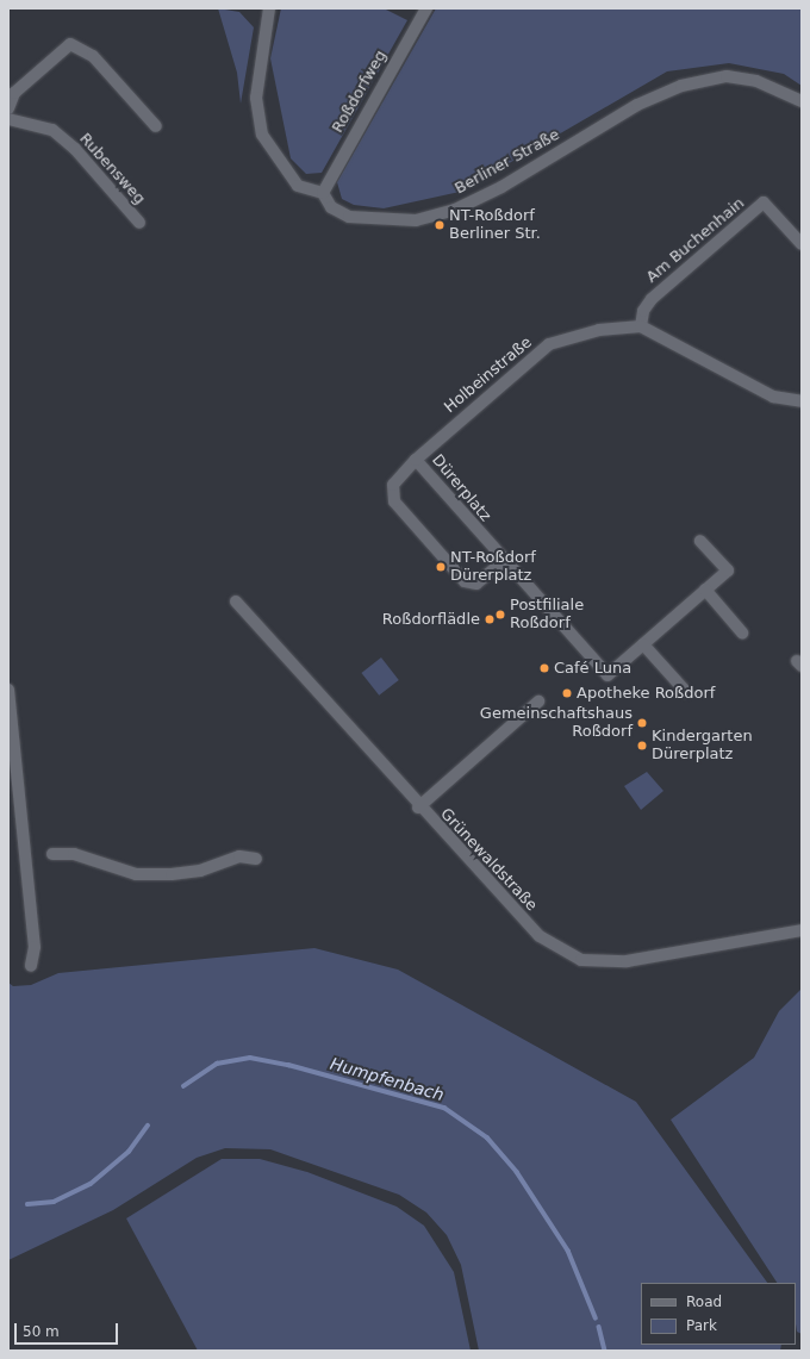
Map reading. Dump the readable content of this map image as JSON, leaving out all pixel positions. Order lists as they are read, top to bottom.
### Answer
{
  "streets": {
    "street": [
      "Roßdorfweg",
      "Berliner Straße",
      "Rubensweg",
      "Am Buchenhain",
      "Holbeinstraße",
      "Dürerplatz",
      "Grünewaldstraße"
    ]
  },
  "crossings": [
    ["Roßdorfweg", "Berliner Straße"],
    ["Am Buchenhain", "Holbeinstraße"],
    ["Holbeinstraße", "Dürerplatz"]
  ],
  "water": ["Humpfenbach"],
  "places": [
    "NT-Roßdorf Berliner Str.",
    "NT-Roßdorf Dürerplatz",
    "Postfiliale Roßdorf",
    "Roßdorflädle",
    "Café Luna",
    "Apotheke Roßdorf",
    "Gemeinschaftshaus Roßdorf",
    "Kindergarten Dürerplatz"
  ],
  "legend": ["Road", "Park"],
  "scale_bar": "50 m"
}
